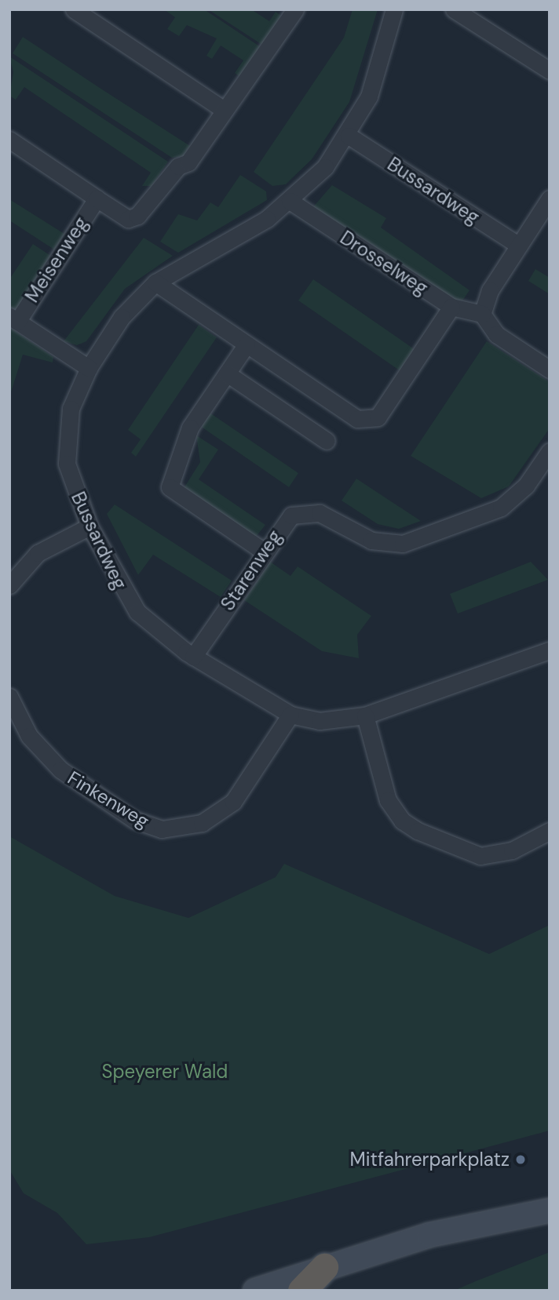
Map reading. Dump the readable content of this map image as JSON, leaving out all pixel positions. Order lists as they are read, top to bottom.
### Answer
{
  "streets": {
    "street": [
      "Bussardweg",
      "Meisenweg",
      "Drosselweg",
      "Starenweg",
      "Finkenweg"
    ]
  },
  "crossings": [
    ["Bussardweg", "Meisenweg"],
    ["Bussardweg", "Drosselweg"],
    ["Bussardweg", "Starenweg"],
    ["Bussardweg", "Finkenweg"]
  ],
  "parks": ["Speyerer Wald"],
  "places": ["Mitfahrerparkplatz"]
}
